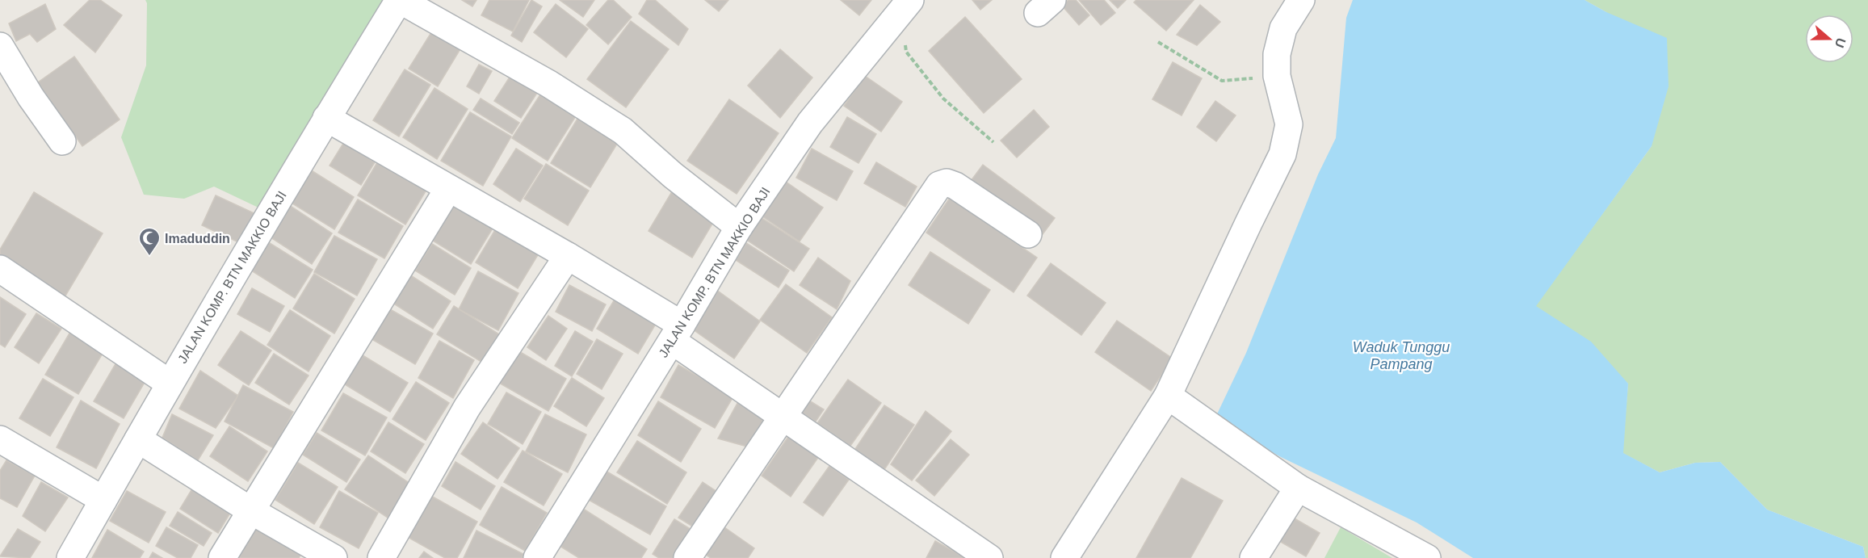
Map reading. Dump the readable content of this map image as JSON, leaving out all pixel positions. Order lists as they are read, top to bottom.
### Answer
{
  "streets": {
    "street": ["JALAN KOMP. BTN MAKKIO BAJI"]
  },
  "water": ["Waduk Tunggu Pampang"],
  "places": {
    "mosque": ["Imaduddin"]
  },
  "north": "right"
}
